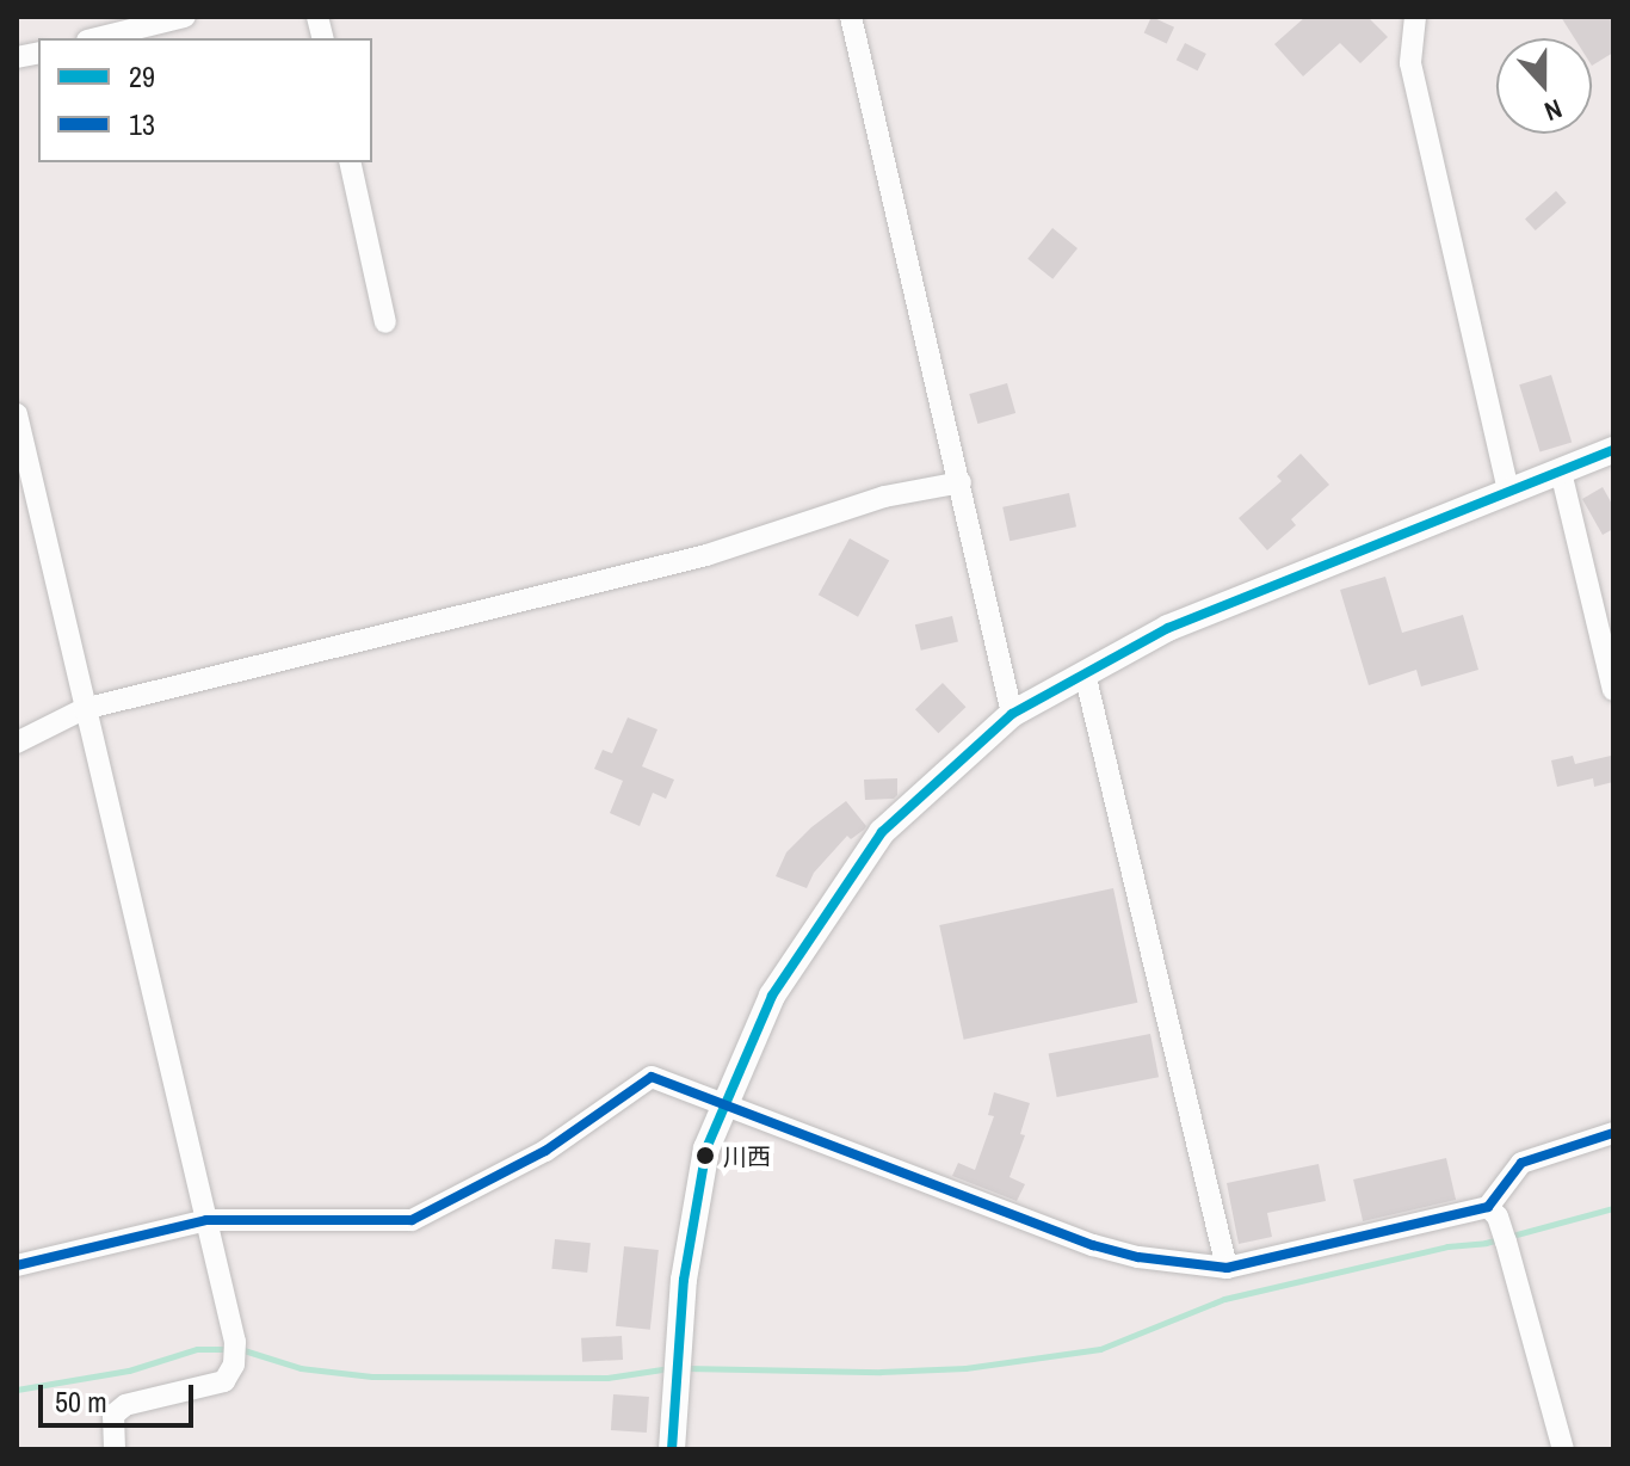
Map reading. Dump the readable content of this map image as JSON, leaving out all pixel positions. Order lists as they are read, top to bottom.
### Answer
{
  "places": ["川西"],
  "lines": ["transit line 29", "transit line 13"],
  "legend": ["29", "13"],
  "scale_bar": "50 m",
  "north": "bottom"
}
